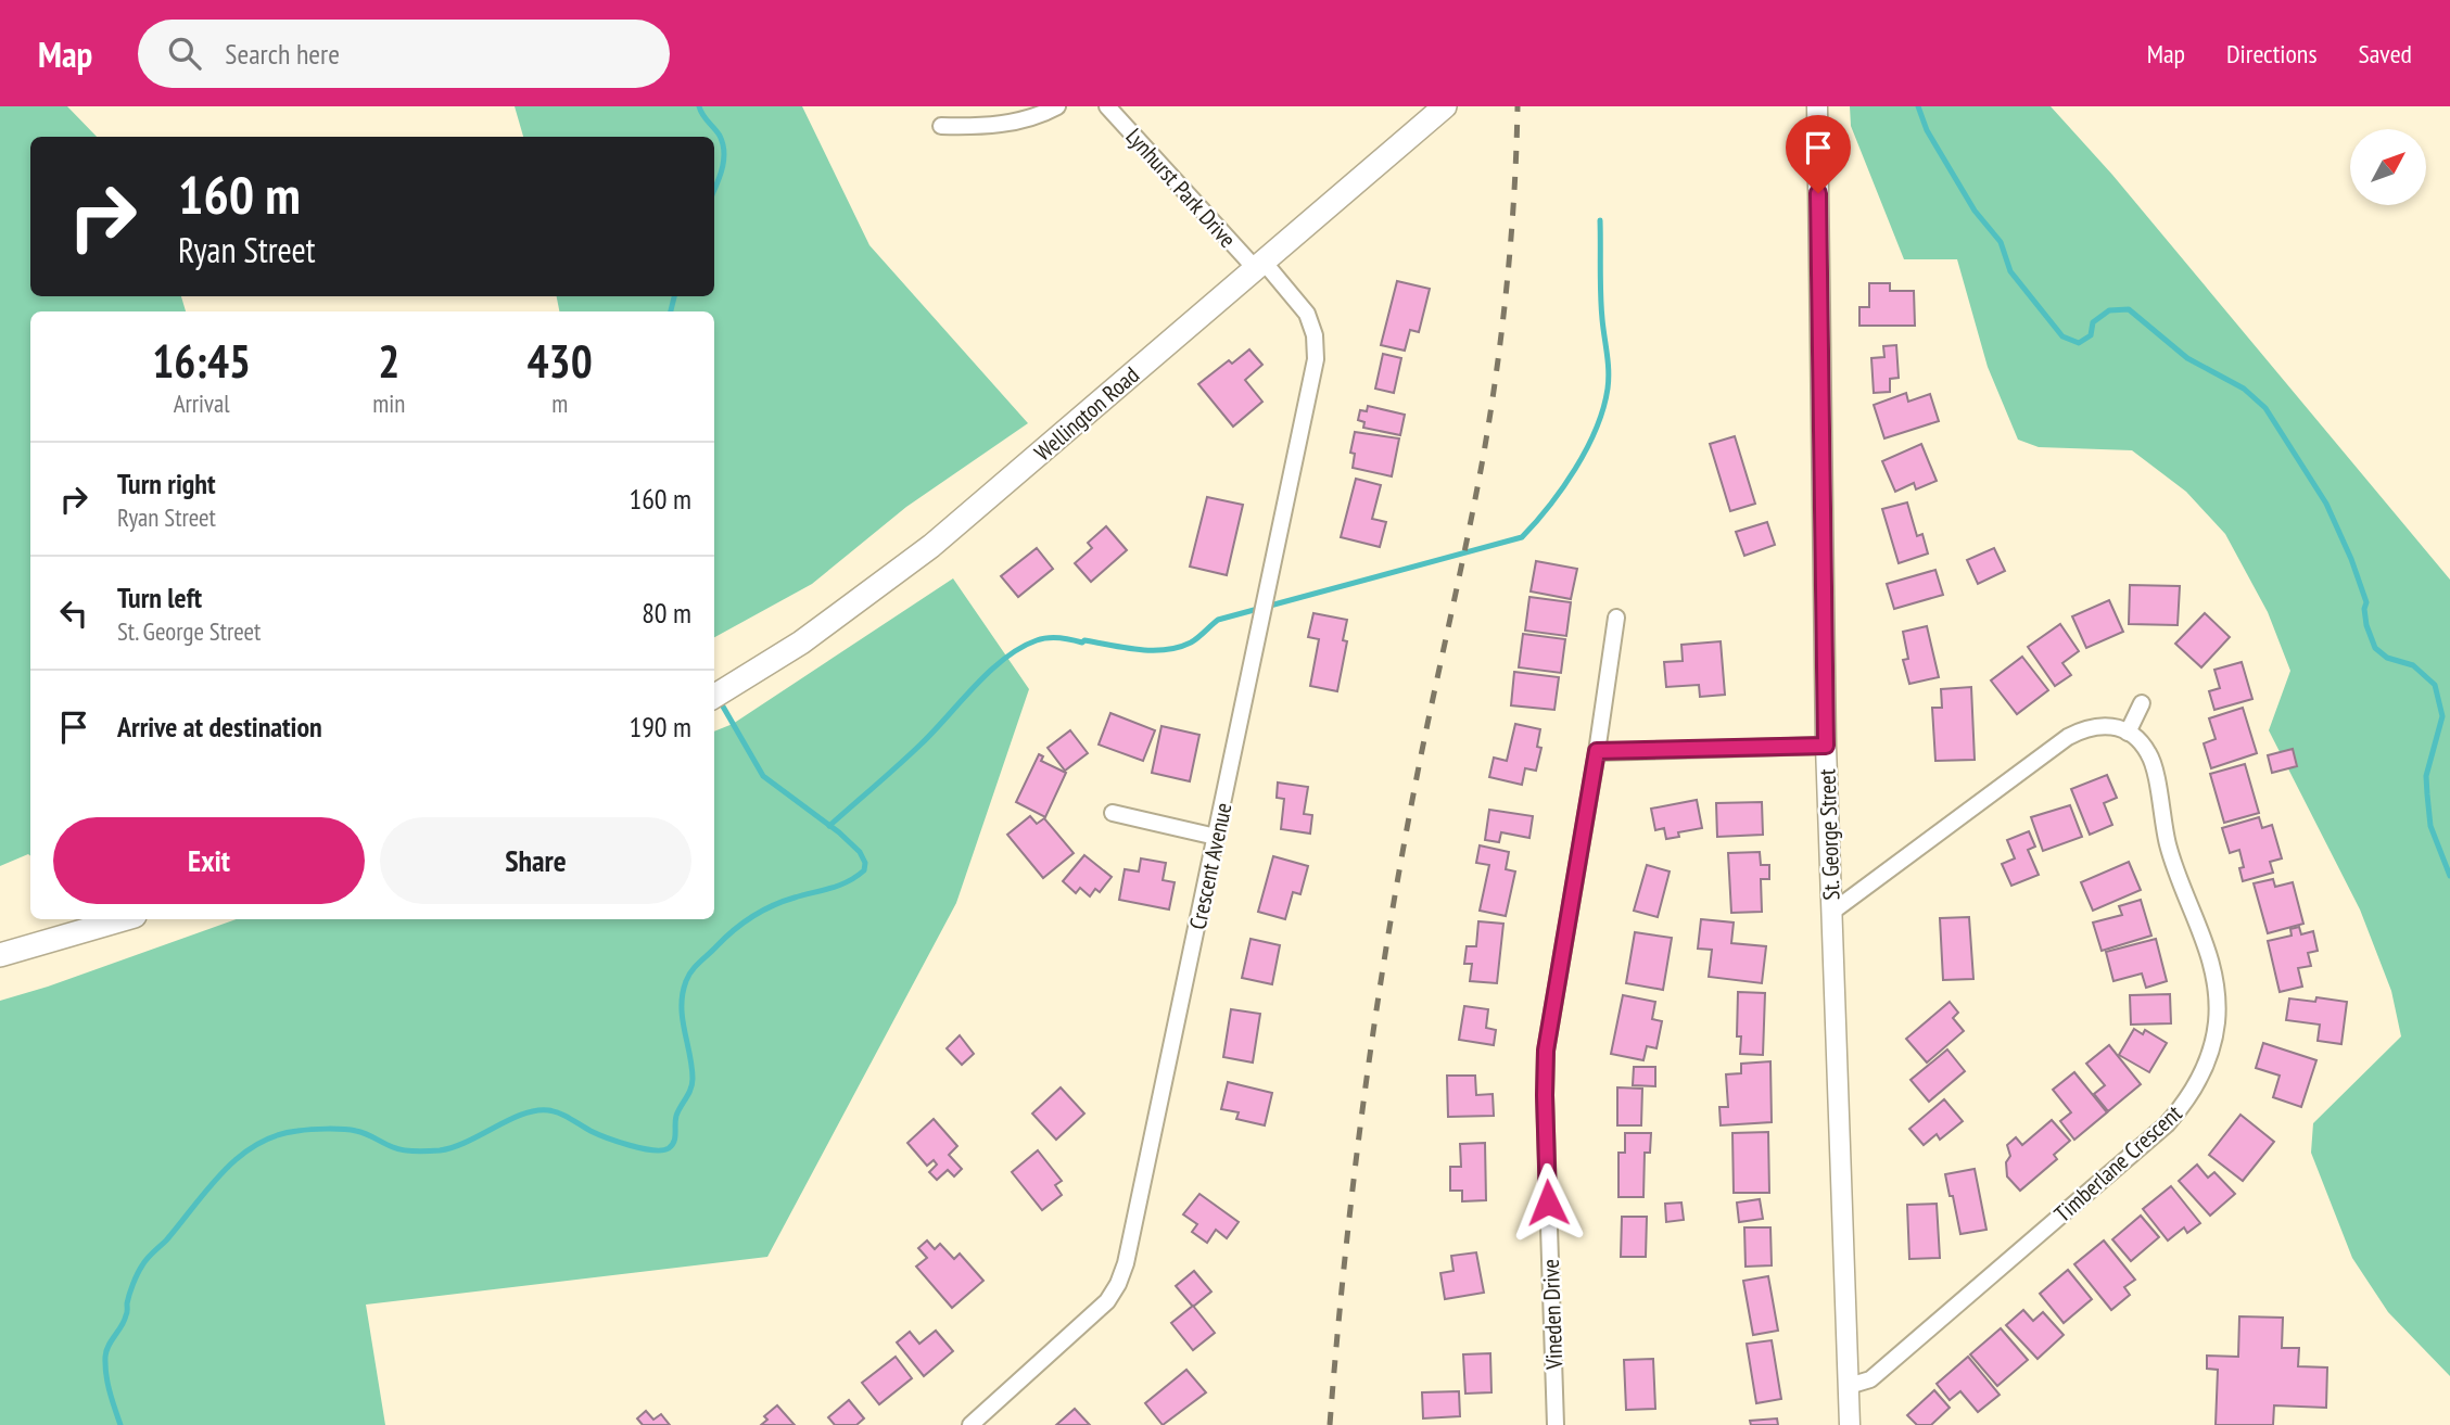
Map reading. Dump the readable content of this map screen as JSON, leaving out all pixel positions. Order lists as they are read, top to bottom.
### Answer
{
  "streets": {
    "main road": ["Wellington Road"],
    "street": [
      "Lynhurst Park Drive",
      "St. George Street",
      "Crescent Avenue",
      "Timberlane Crescent",
      "Vineden Drive"
    ]
  },
  "crossings": [
    ["Lynhurst Park Drive", "Wellington Road"],
    ["Lynhurst Park Drive", "Crescent Avenue"],
    ["Wellington Road", "Crescent Avenue"],
    ["St. George Street", "Timberlane Crescent"]
  ],
  "north": "top right",
  "page": {
    "header": "Map",
    "search": "Search here",
    "nav": ["Map", "Directions", "Saved"],
    "turn": ["160 m", "Ryan Street"],
    "eta": [
      "16:45",
      "Arrival",
      "2",
      "min",
      "430",
      "m"
    ],
    "list": [
      {
        "name": "Turn right",
        "note": "Ryan Street",
        "value": "160 m"
      },
      {
        "name": "Turn left",
        "note": "St. George Street",
        "value": "80 m"
      },
      {
        "name": "Arrive at destination",
        "value": "190 m"
      }
    ],
    "buttons": ["Exit", "Share"]
  }
}
